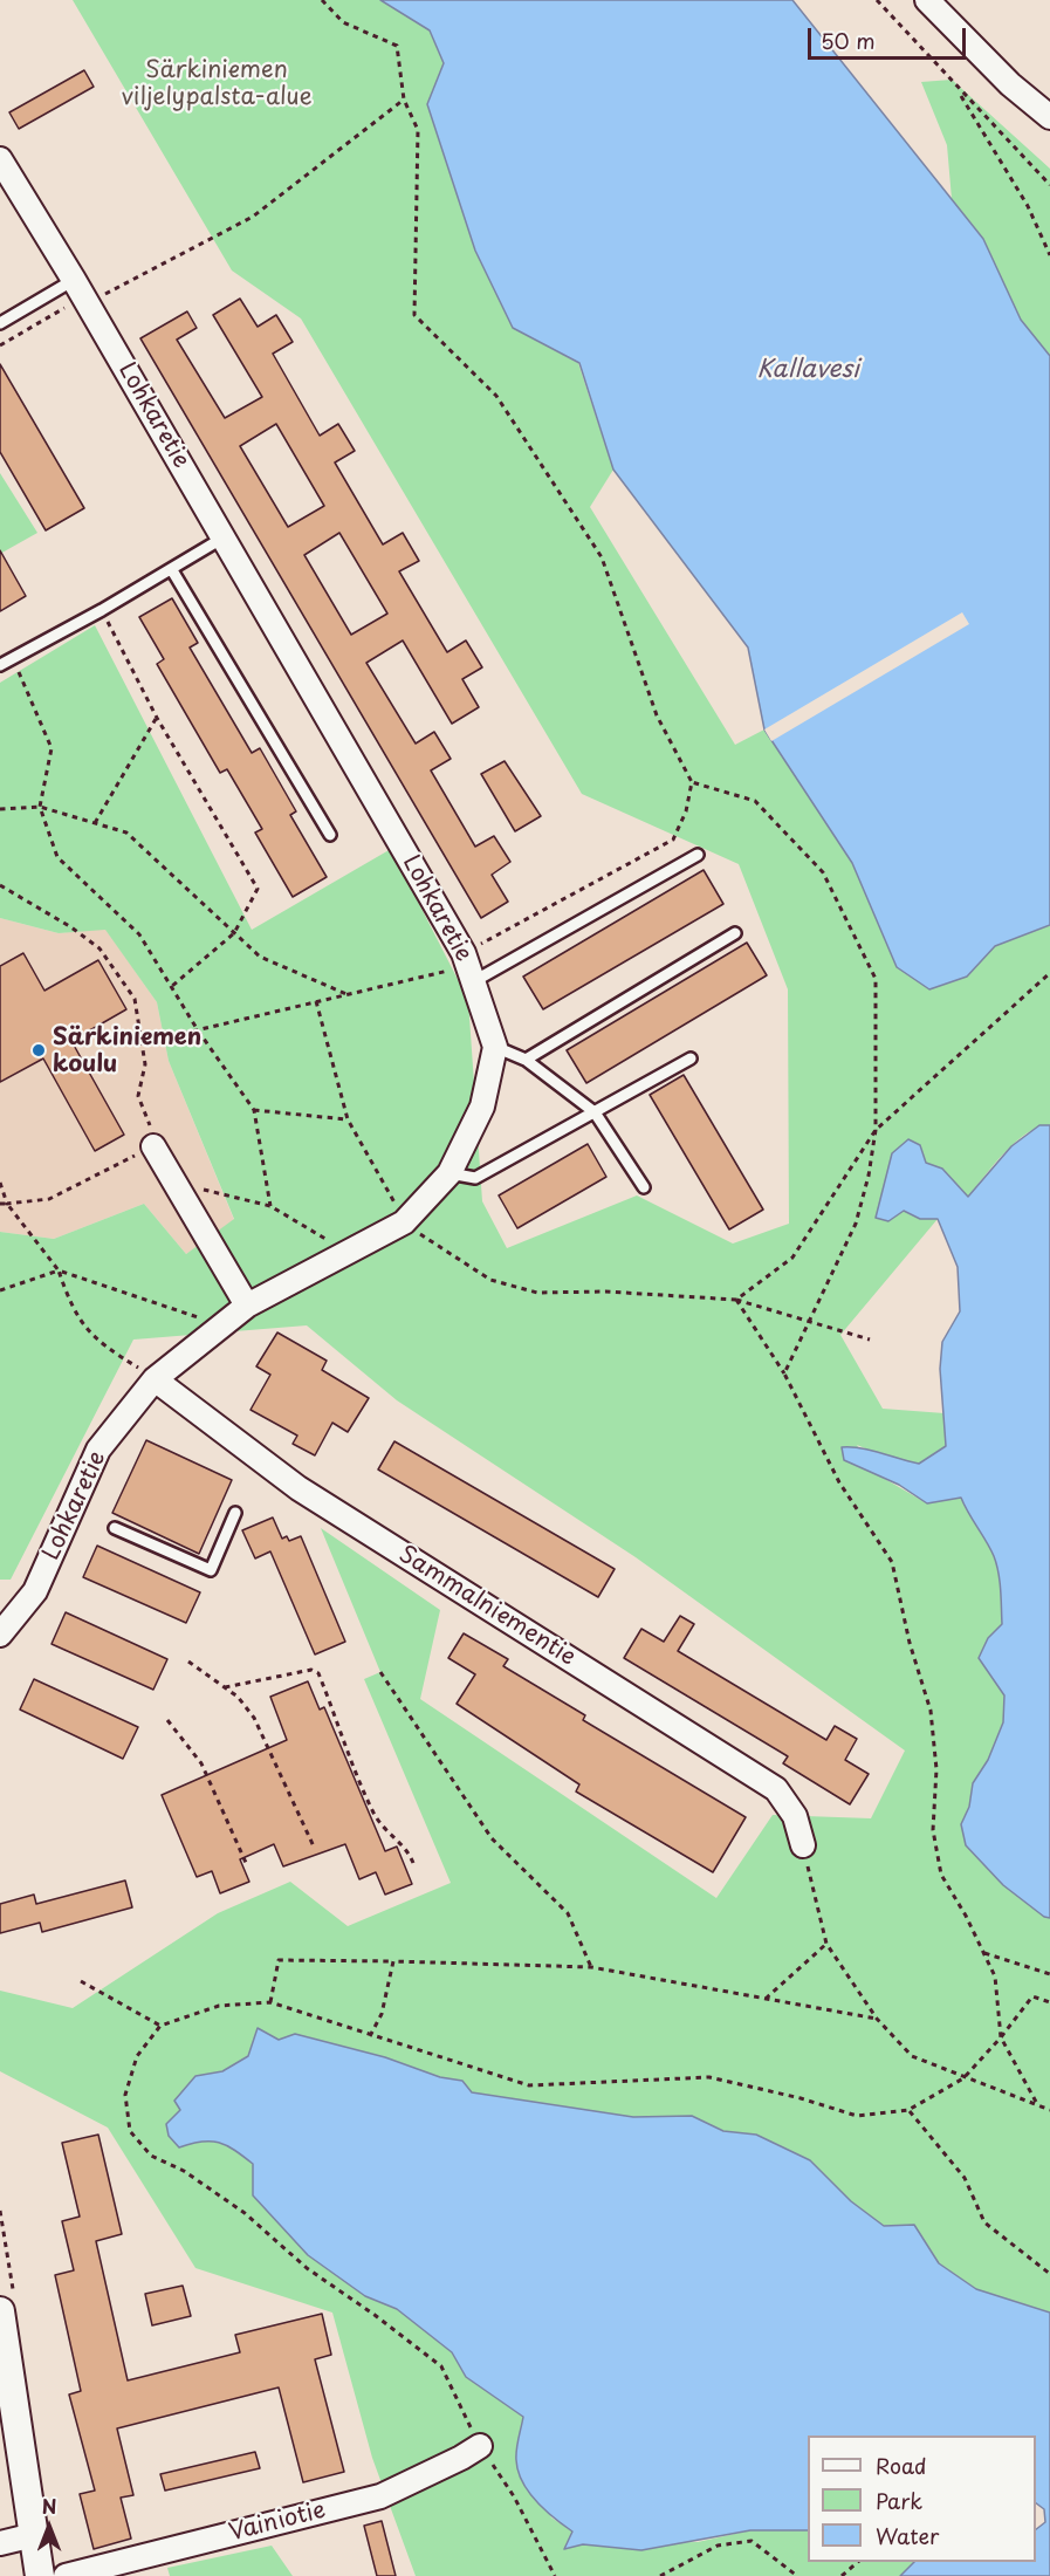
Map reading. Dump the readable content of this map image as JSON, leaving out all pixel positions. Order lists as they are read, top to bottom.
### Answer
{
  "streets": {
    "street": ["Lohkaretie", "Sammalniementie", "Vainiotie"]
  },
  "crossings": [
    ["Lohkaretie", "Sammalniementie"]
  ],
  "water": ["Kallavesi"],
  "parks": ["Särkiniemen viljelypalsta-alue"],
  "places": ["Särkiniemen koulu"],
  "legend": ["Road", "Park", "Water"],
  "scale_bar": "50 m",
  "north": "top"
}
